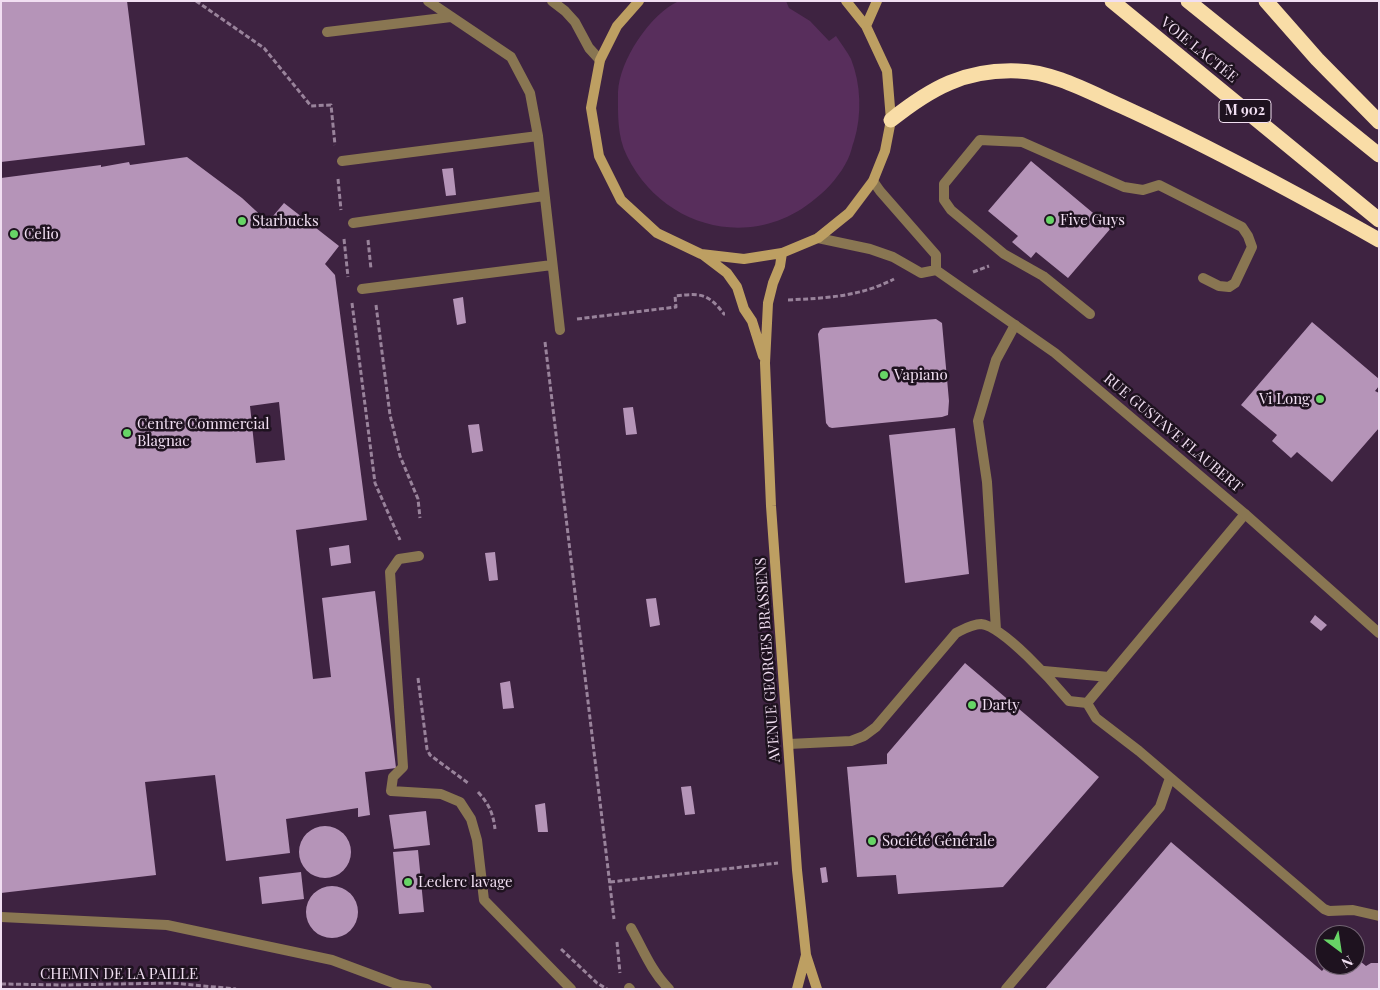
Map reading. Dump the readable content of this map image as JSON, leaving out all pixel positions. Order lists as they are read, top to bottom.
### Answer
{
  "streets": {
    "highway": ["VOIE LACTÉE", "M 902"],
    "street": ["RUE GUSTAVE FLAUBERT", "AVENUE GEORGES BRASSENS"],
    "path": ["CHEMIN DE LA PAILLE"]
  },
  "places": [
    "Five Guys",
    "Starbucks",
    "Celio",
    "Vapiano",
    "Vi Long",
    "Centre Commercial Blagnac",
    "Darty",
    "Société Générale",
    "Leclerc lavage"
  ],
  "north": "bottom right"
}
